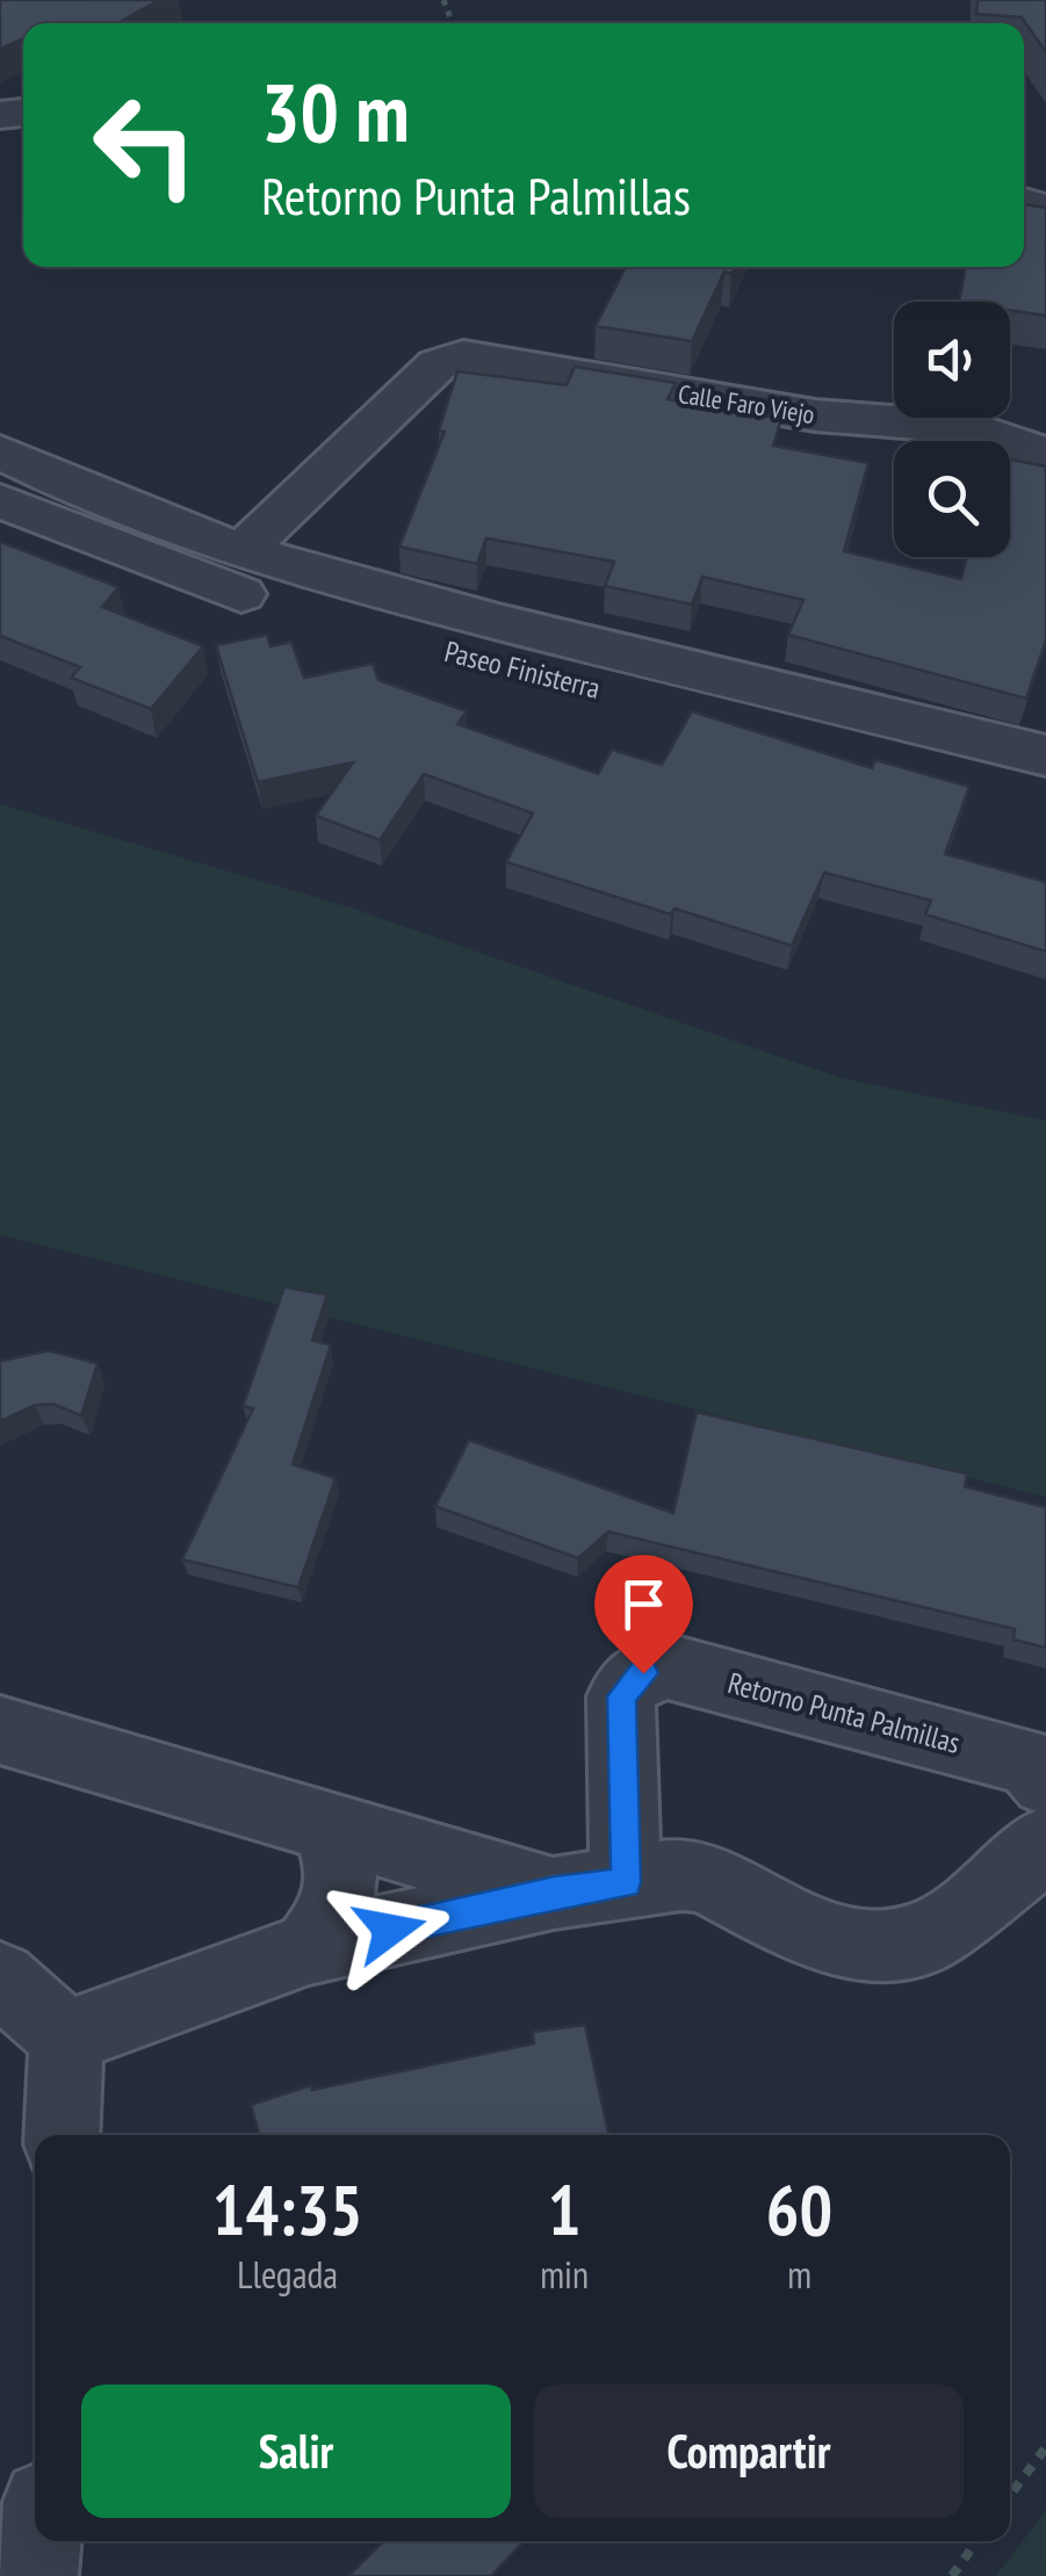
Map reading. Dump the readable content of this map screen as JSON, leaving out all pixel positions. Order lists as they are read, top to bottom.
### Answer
{
  "streets": {
    "street": ["Calle Faro Viejo", "Paseo Finisterra", "Retorno Punta Palmillas"]
  },
  "crossings": [
    ["Calle Faro Viejo", "Paseo Finisterra"]
  ],
  "page": {
    "turn": ["30 m", "Retorno Punta Palmillas"],
    "eta": [
      "14:35",
      "Llegada",
      "1",
      "min",
      "60",
      "m"
    ],
    "buttons": ["Salir", "Compartir"]
  }
}
